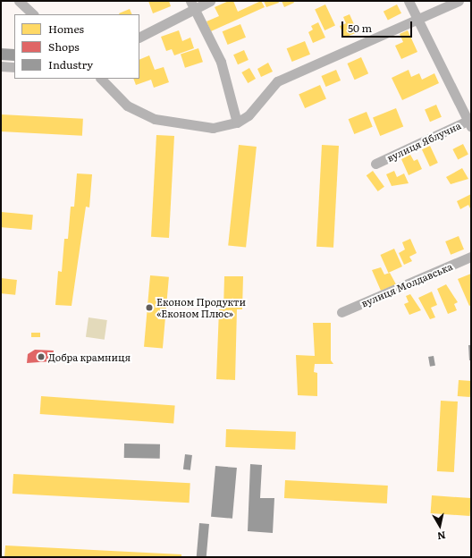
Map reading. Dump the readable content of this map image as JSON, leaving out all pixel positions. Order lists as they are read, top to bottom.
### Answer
{
  "streets": {
    "street": ["вулиця Яблучна", "вулиця Молдавська"]
  },
  "places": ["Економ Продукти «Економ Плюс»", "Добра крамниця"],
  "legend": ["Homes", "Shops", "Industry"],
  "scale_bar": "50 m",
  "north": "bottom"
}
